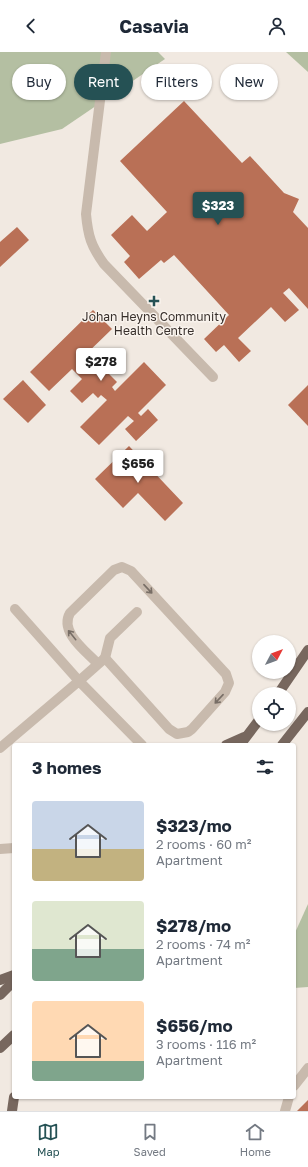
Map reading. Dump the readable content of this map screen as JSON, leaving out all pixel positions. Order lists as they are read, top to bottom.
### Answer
{
  "places": {
    "health": ["Johan Heyns Community Health Centre"]
  },
  "north": "top right",
  "page": {
    "header": "Casavia",
    "chip": [
      "Buy",
      "Rent",
      "Filters",
      "New"
    ],
    "price": ["$323", "$278", "$656"],
    "heading": "3 homes",
    "list": [
      {
        "name": "$323/mo",
        "note": "2 rooms · 60 m² · Apartment"
      },
      {
        "name": "$278/mo",
        "note": "2 rooms · 74 m² · Apartment"
      },
      {
        "name": "$656/mo",
        "note": "3 rooms · 116 m² · Apartment"
      }
    ],
    "tabs": ["Map", "Saved", "Home"]
  }
}
